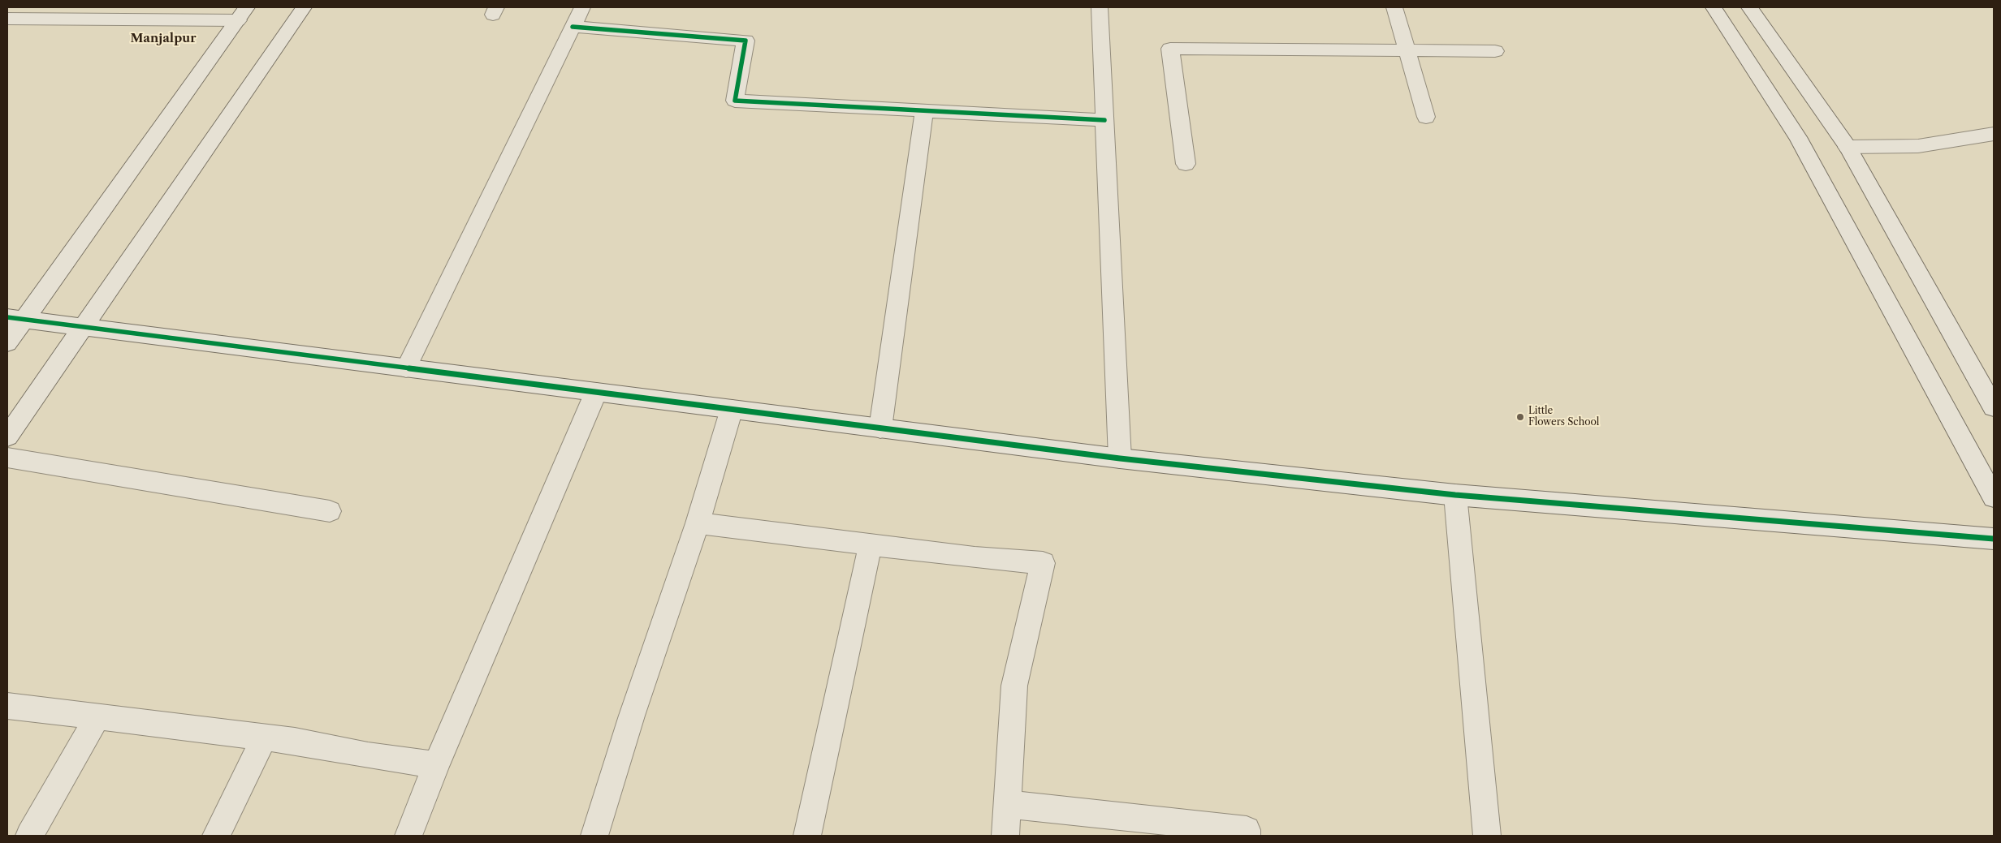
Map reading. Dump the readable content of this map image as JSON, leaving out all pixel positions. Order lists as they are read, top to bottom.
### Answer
{
  "districts": ["Manjalpur"],
  "places": ["Little Flowers School"]
}
